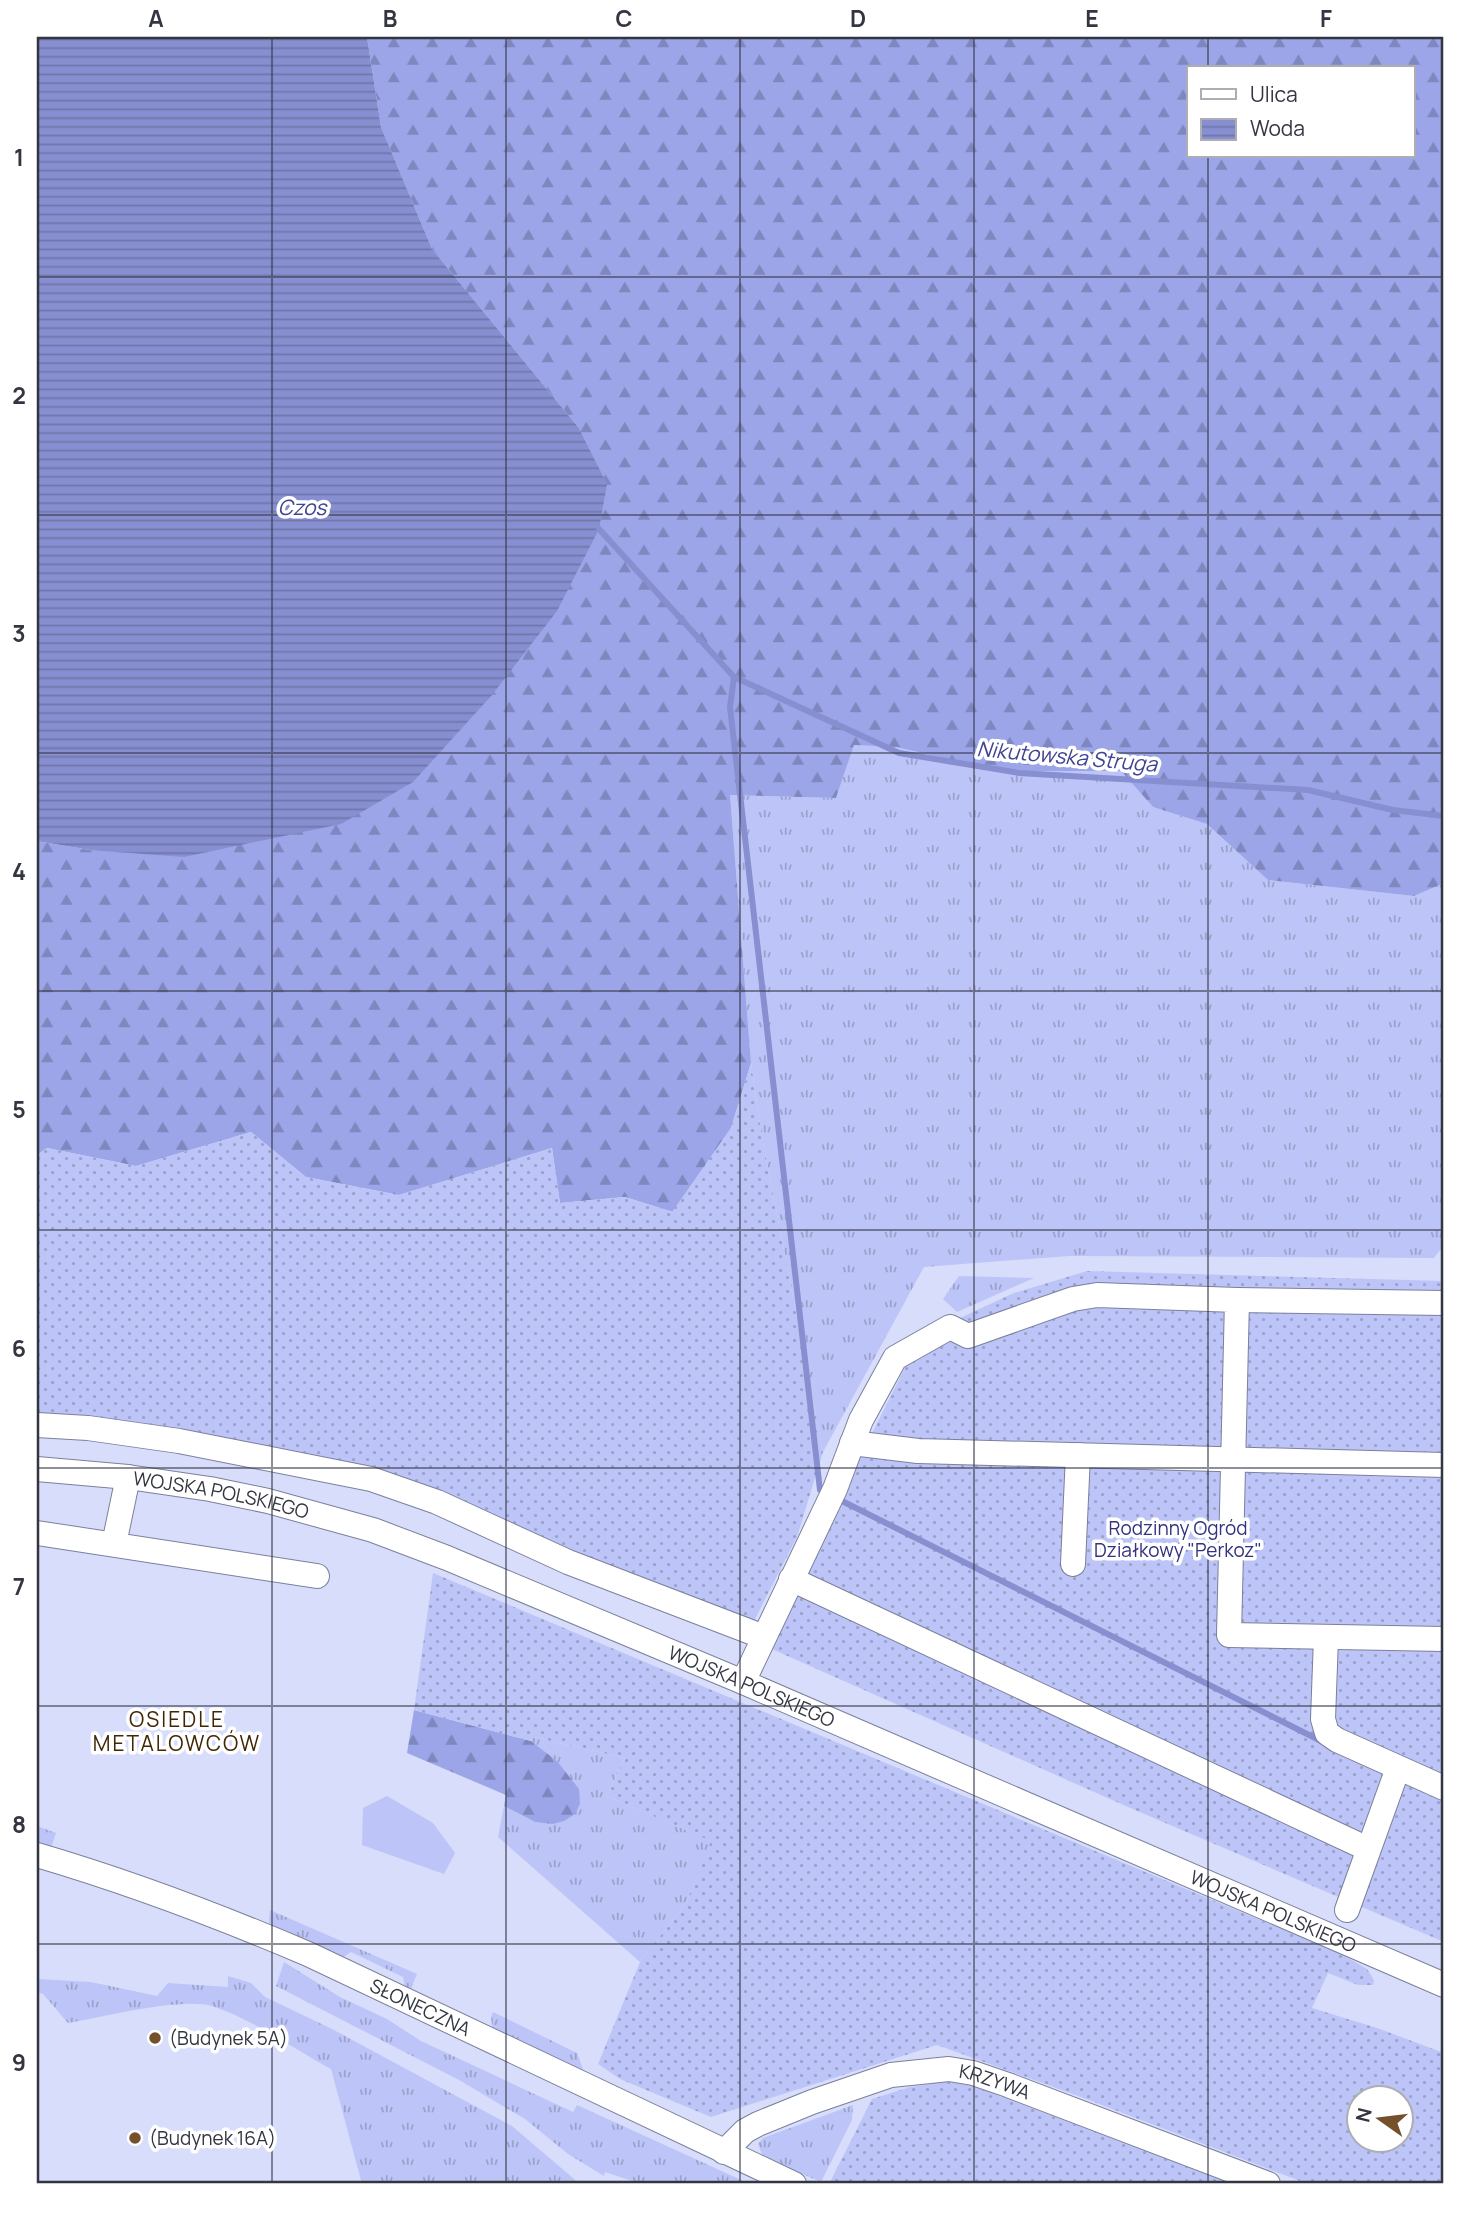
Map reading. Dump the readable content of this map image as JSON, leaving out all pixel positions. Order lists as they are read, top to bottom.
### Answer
{
  "streets": {
    "street": ["WOJSKA POLSKIEGO", "SŁONECZNA", "KRZYWA"]
  },
  "crossings": [
    ["SŁONECZNA", "KRZYWA"]
  ],
  "districts": ["OSIEDLE METALOWCÓW"],
  "water": ["Czos", "Nikutowska Struga"],
  "parks": ["Rodzinny Ogród Działkowy \"Perkoz\""],
  "places": ["(Budynek 5A)", "(Budynek 16A)"],
  "legend": ["Ulica", "Woda"],
  "north": "left",
  "grid": {
    "columns": [
      "A",
      "B",
      "C",
      "D",
      "E",
      "F"
    ],
    "rows": [
      "1",
      "2",
      "3",
      "4",
      "5",
      "6",
      "7",
      "8",
      "9"
    ]
  }
}
